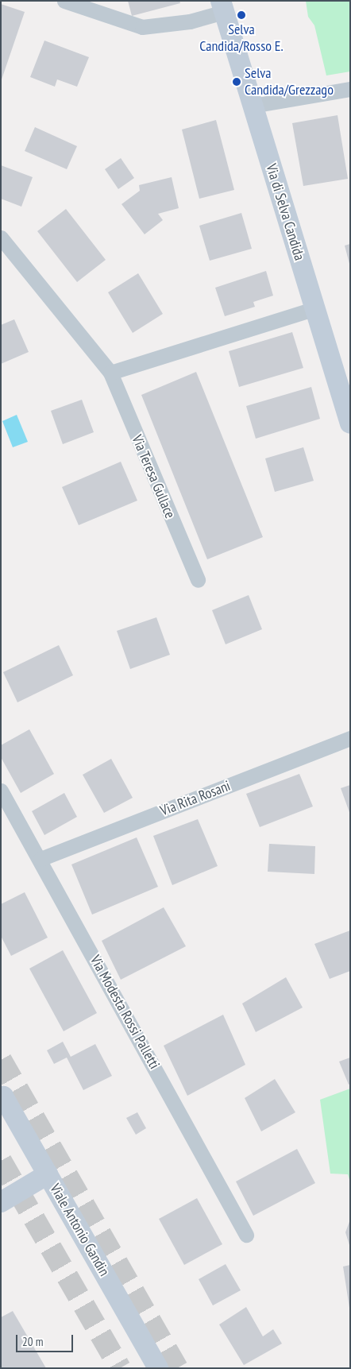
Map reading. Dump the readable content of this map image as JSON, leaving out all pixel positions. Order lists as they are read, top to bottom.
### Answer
{
  "streets": {
    "street": [
      "Via di Selva Candida",
      "Via Teresa Gullace",
      "Via Rita Rosani",
      "Via Modesta Rossi Palletti",
      "Viale Antonio Gandin"
    ]
  },
  "crossings": [
    ["Via Rita Rosani", "Via Modesta Rossi Palletti"]
  ],
  "places": ["Selva Candida/Rosso E.", "Selva Candida/Grezzago"],
  "scale_bar": "20 m"
}
